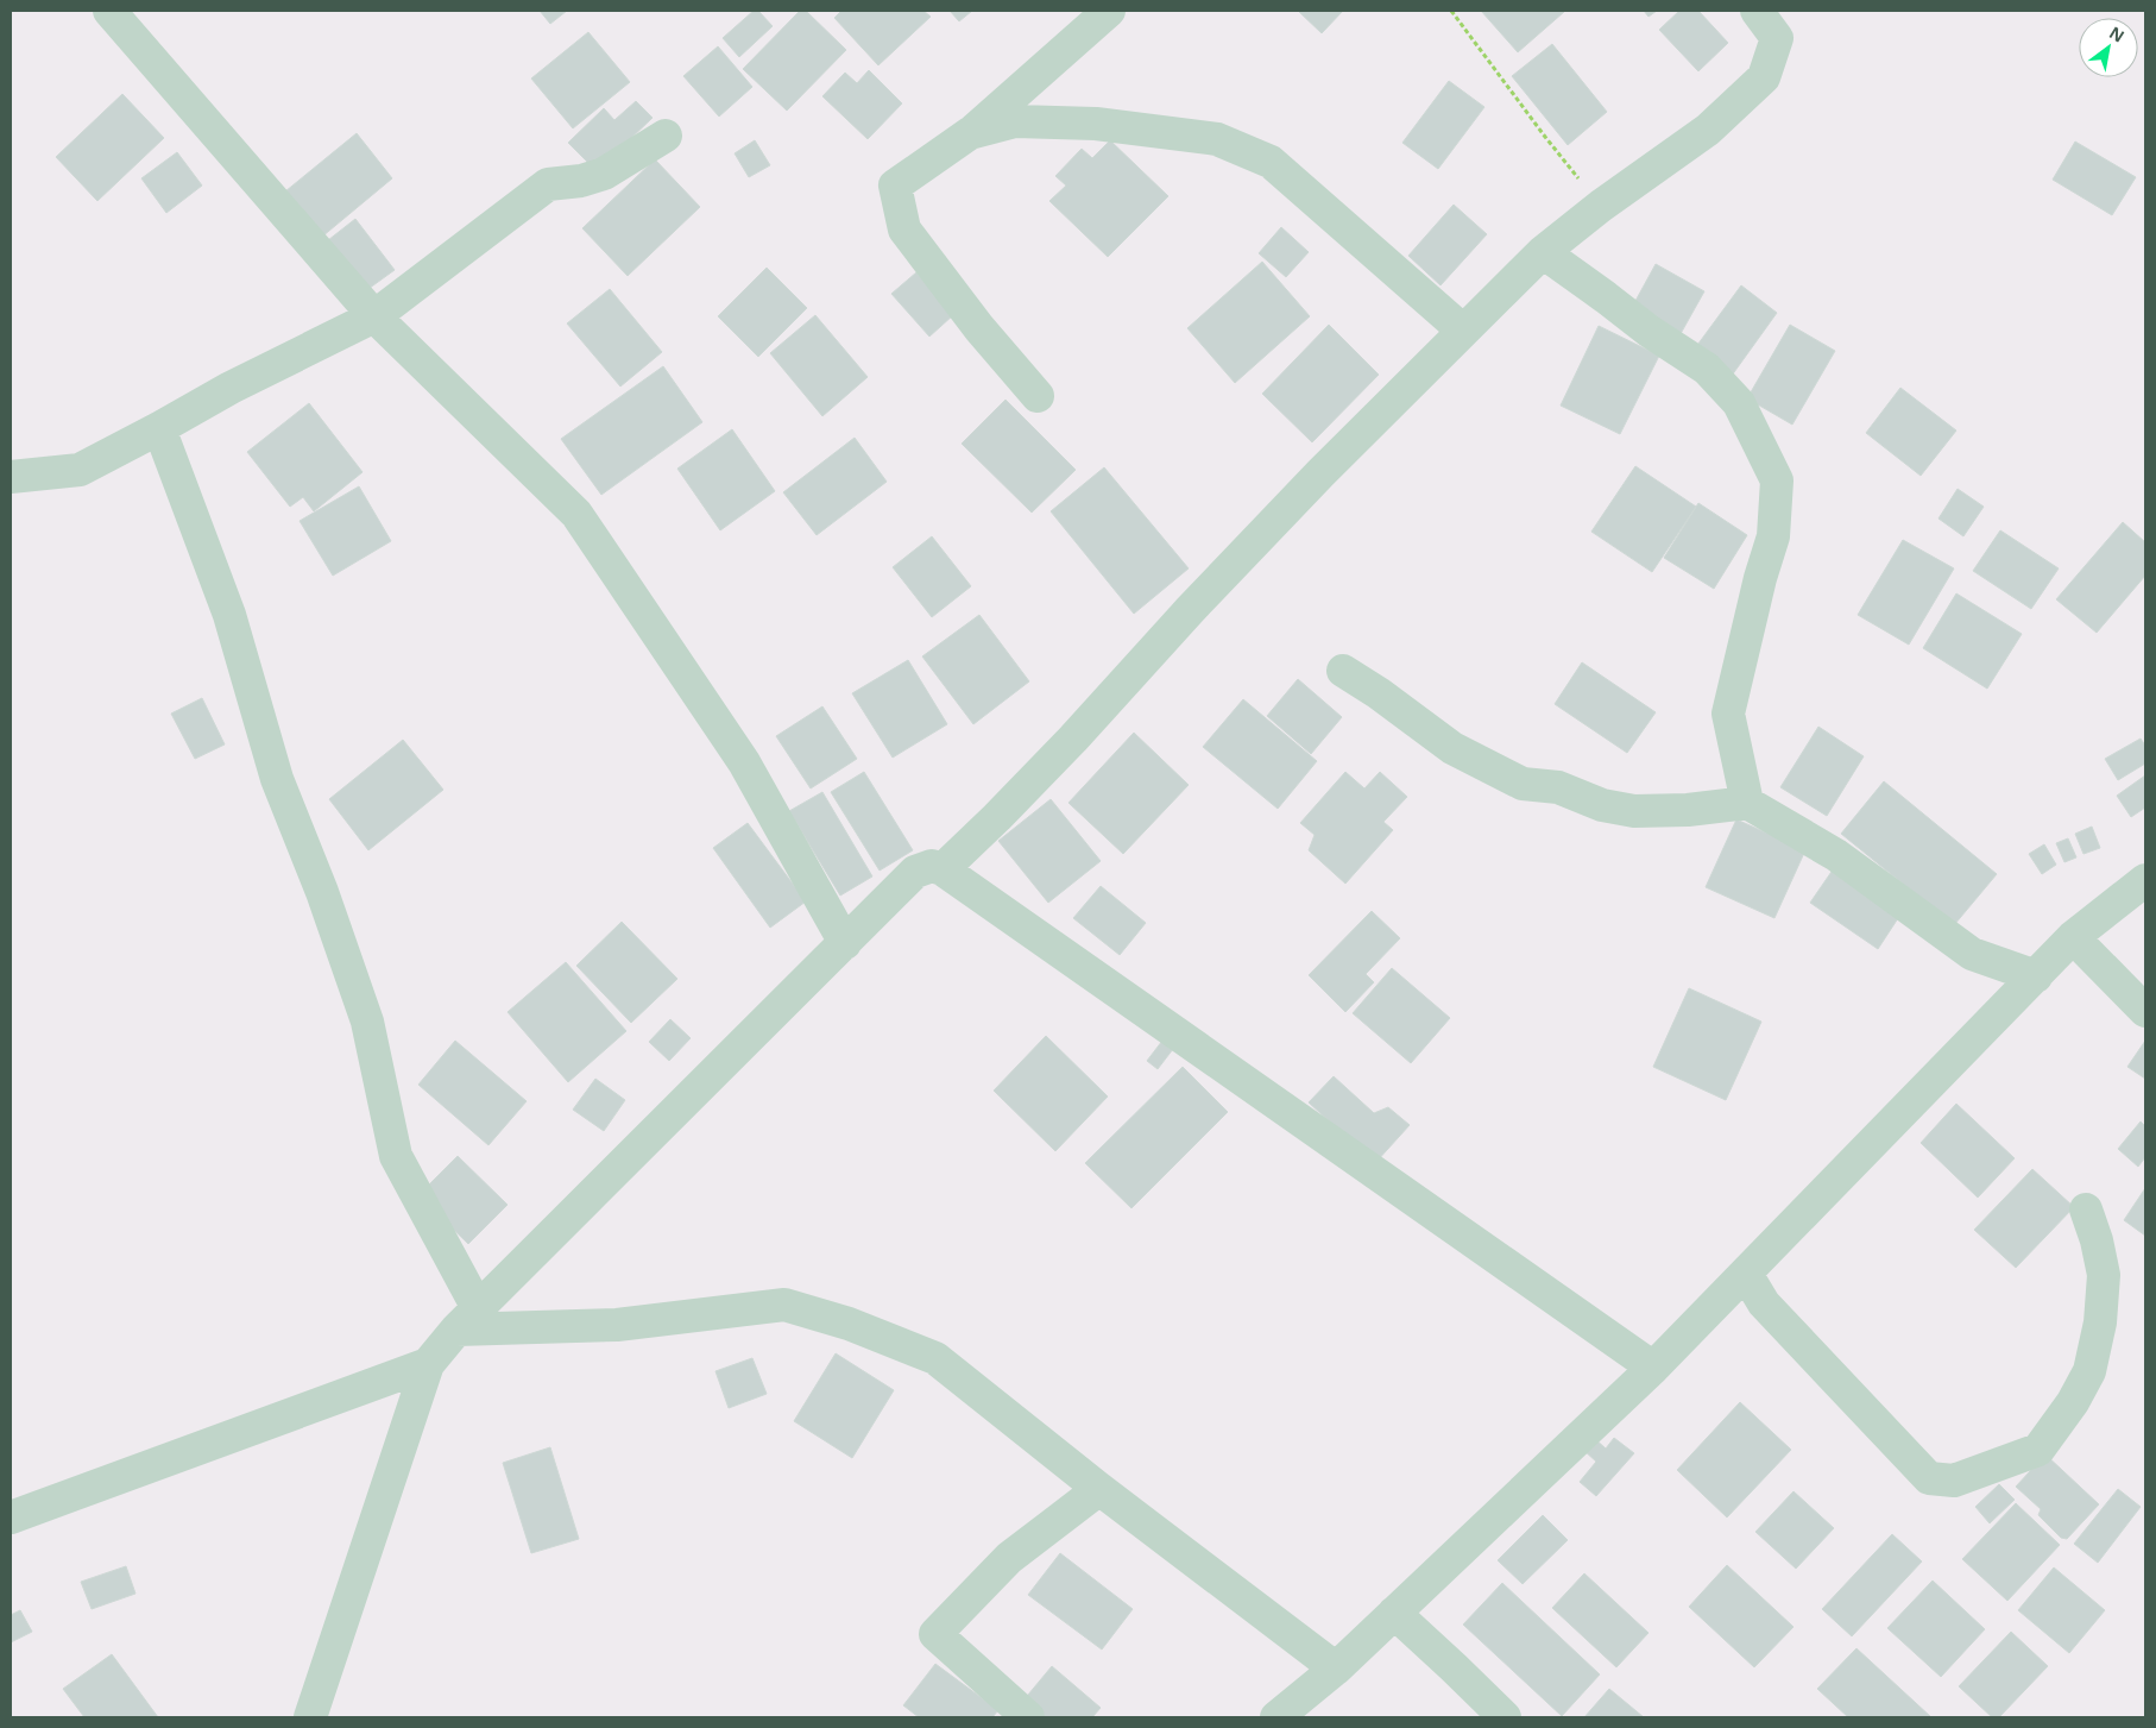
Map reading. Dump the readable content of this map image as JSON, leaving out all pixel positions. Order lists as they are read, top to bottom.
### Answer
{
  "north": "top right"
}
